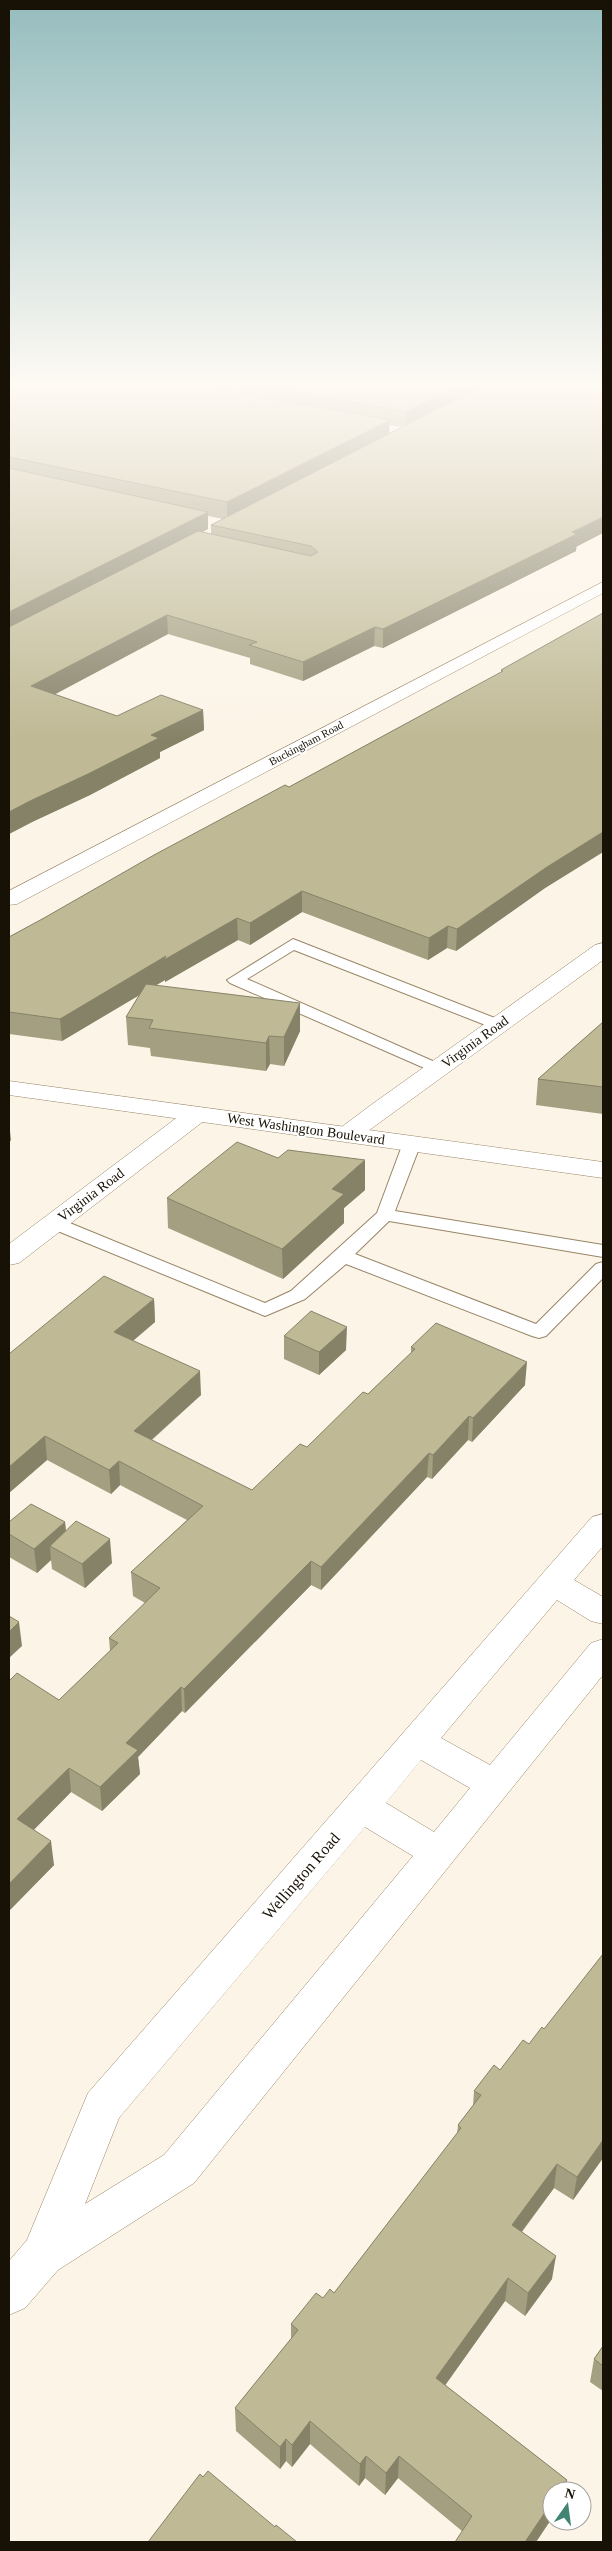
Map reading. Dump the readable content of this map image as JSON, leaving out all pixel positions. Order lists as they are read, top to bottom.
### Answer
{
  "streets": {
    "street": [
      "Buckingham Road",
      "Virginia Road",
      "West Washington Boulevard",
      "Wellington Road"
    ]
  },
  "crossings": [
    ["Virginia Road", "West Washington Boulevard"]
  ],
  "north": "top"
}
